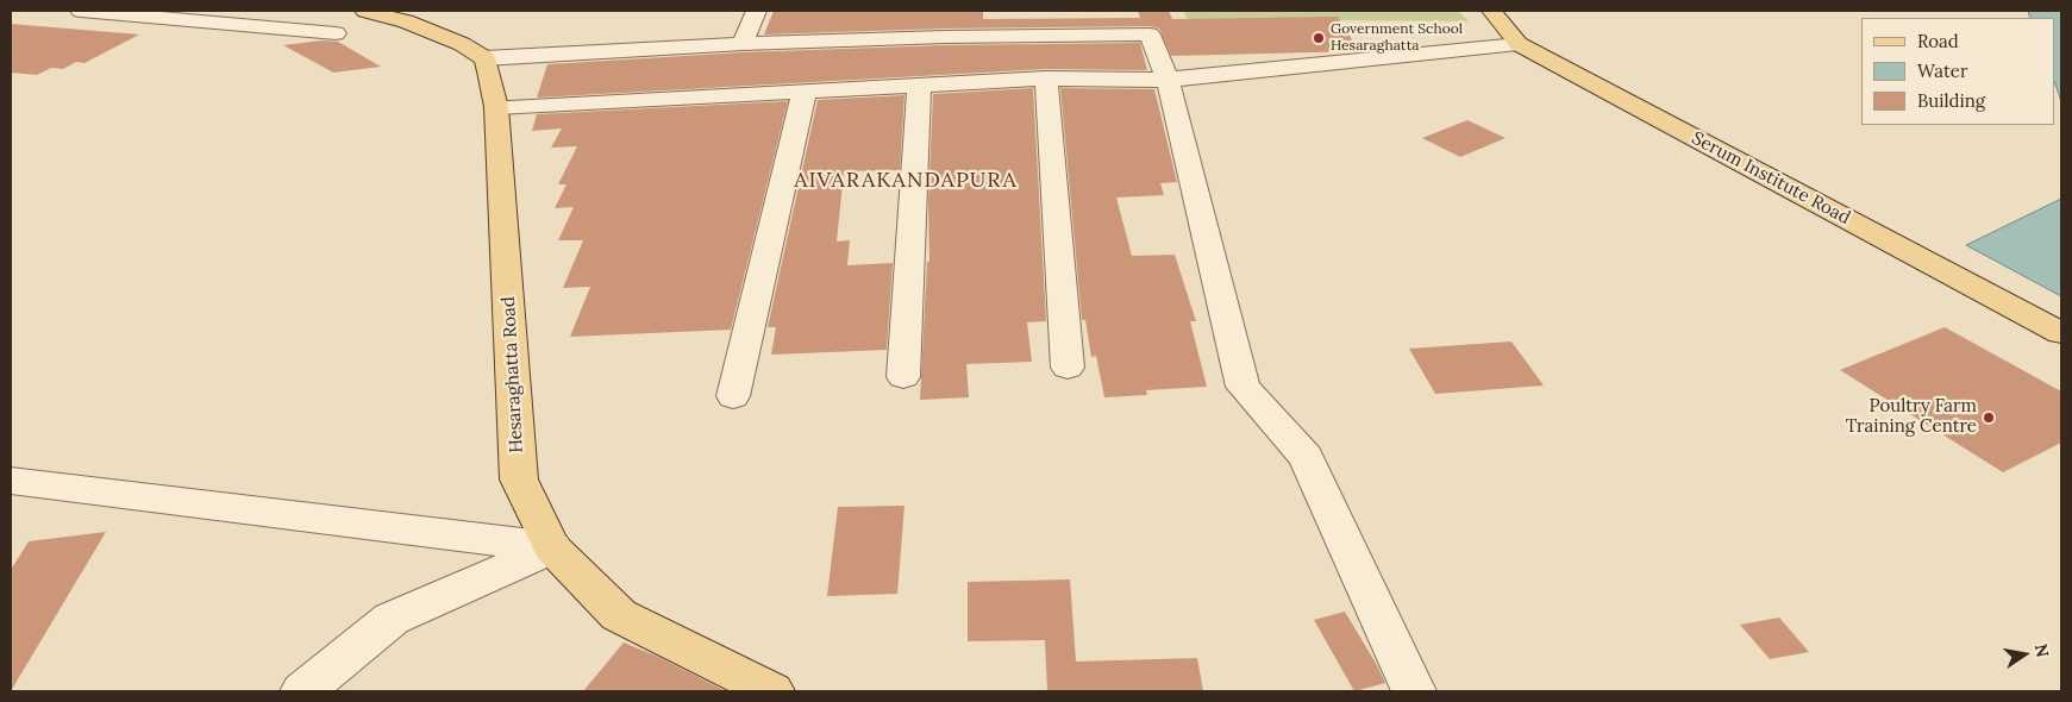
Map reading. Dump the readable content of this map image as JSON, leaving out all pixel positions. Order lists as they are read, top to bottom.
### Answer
{
  "streets": {
    "main road": ["Serum Institute Road", "Hesaraghatta Road"]
  },
  "districts": ["AIVARAKANDAPURA"],
  "places": ["Government School Hesaraghatta", "Poultry Farm Training Centre"],
  "legend": ["Road", "Water", "Building"],
  "north": "right"
}
